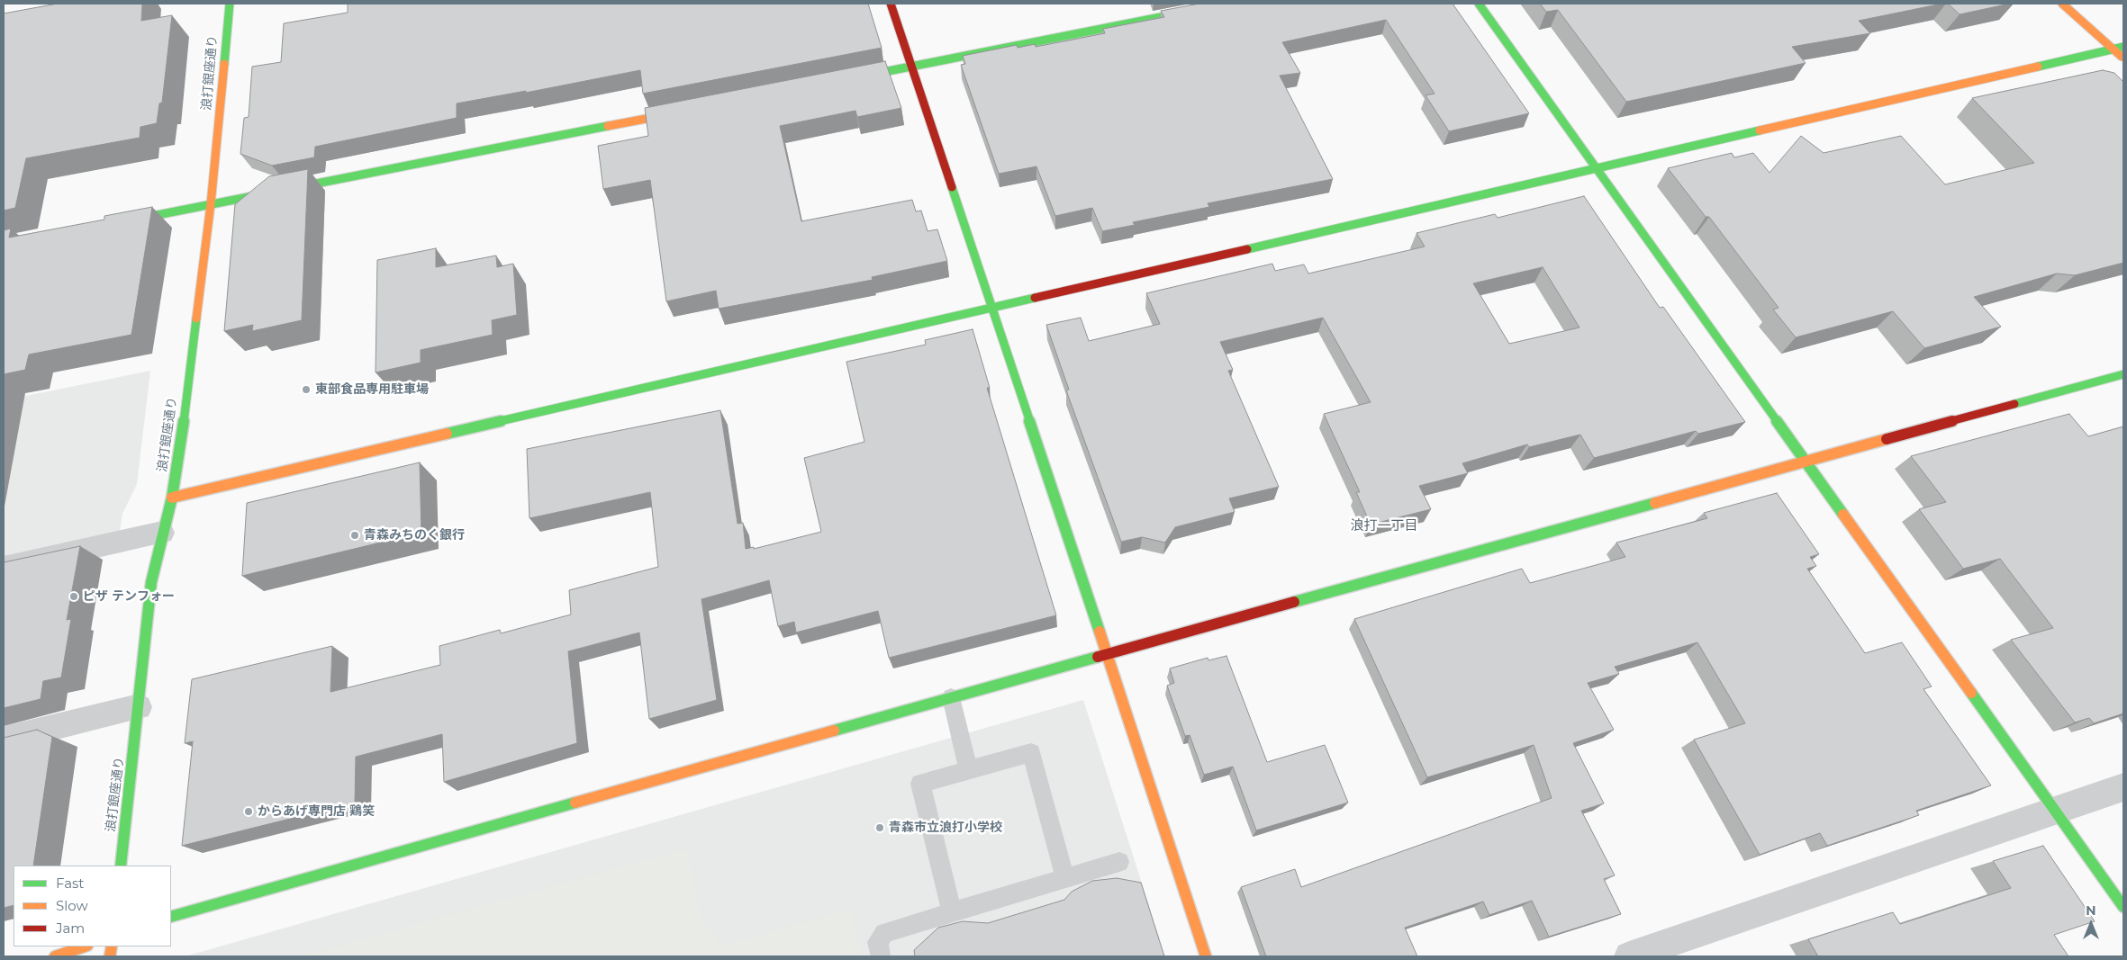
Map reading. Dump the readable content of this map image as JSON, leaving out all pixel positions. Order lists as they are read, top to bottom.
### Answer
{
  "streets": {
    "street": ["浪打銀座通り"]
  },
  "districts": ["浪打一丁目"],
  "places": [
    "東部食品専用駐車場",
    "青森みちのく銀行",
    "ピザ テンフォー",
    "からあげ専門店 鶏笑",
    "青森市立浪打小学校"
  ],
  "legend": ["Fast", "Slow", "Jam"],
  "north": "top"
}
